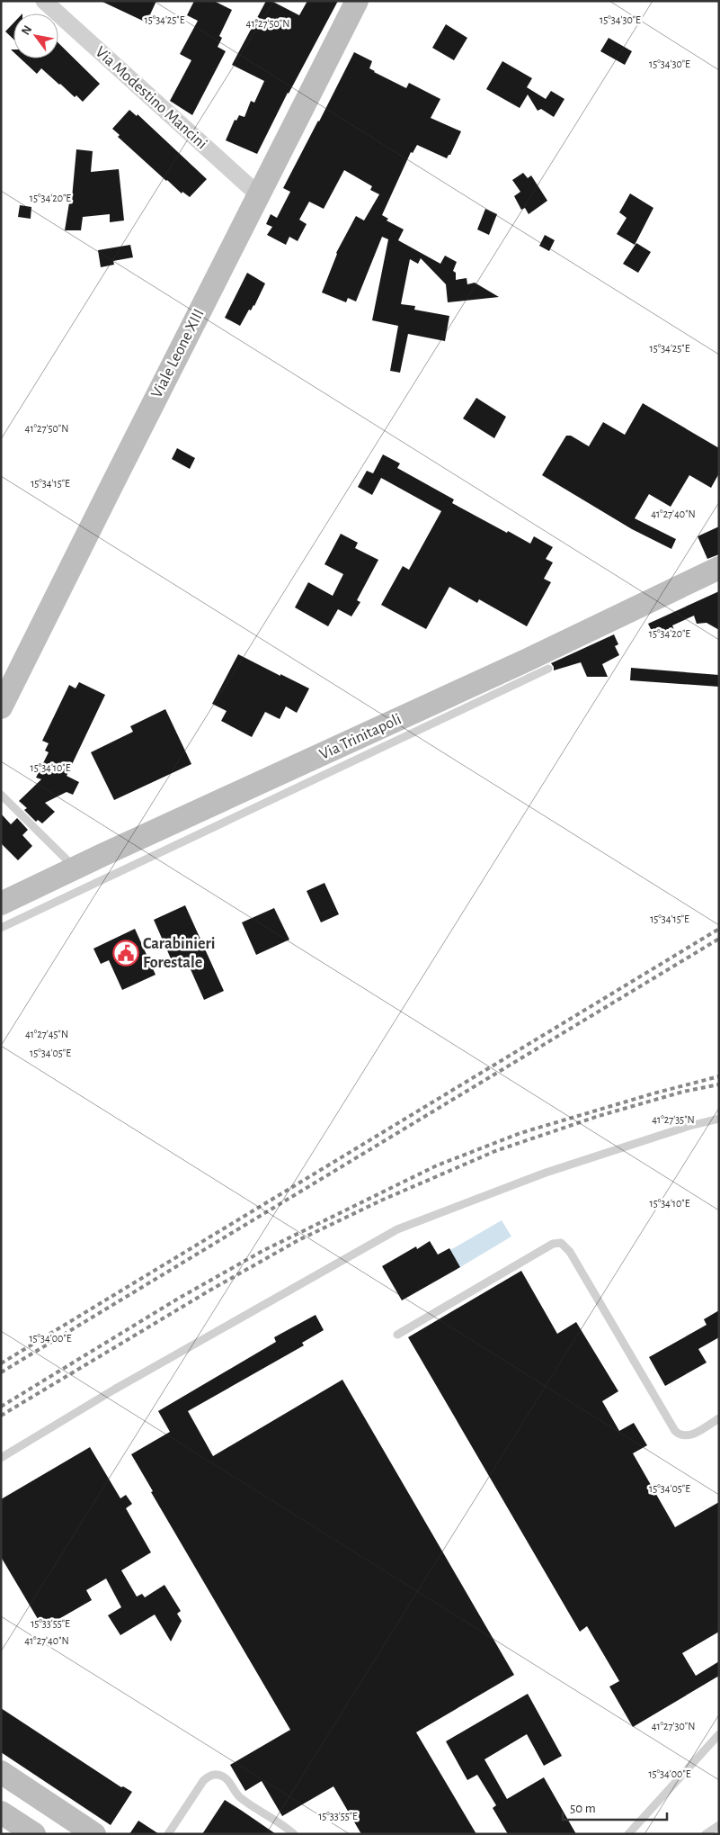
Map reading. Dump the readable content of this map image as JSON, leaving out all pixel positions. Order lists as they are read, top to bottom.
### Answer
{
  "streets": {
    "main road": ["Viale Leone XIII", "Via Trinitapoli"],
    "street": ["Via Modestino Mancini"]
  },
  "crossings": [
    ["Via Modestino Mancini", "Viale Leone XIII"]
  ],
  "places": {
    "public building": ["Carabinieri Forestale"]
  },
  "scale_bar": "50 m",
  "north": "top left",
  "coordinates": [
    "15°34'25\"E",
    "15°34'30\"E",
    "41°27'50\"N",
    "15°34'20\"E",
    "15°34'15\"E",
    "41°27'40\"N",
    "15°34'10\"E",
    "41°27'45\"N",
    "15°34'05\"E",
    "41°27'35\"N",
    "15°34'00\"E",
    "15°33'55\"E",
    "41°27'30\"N"
  ]
}
